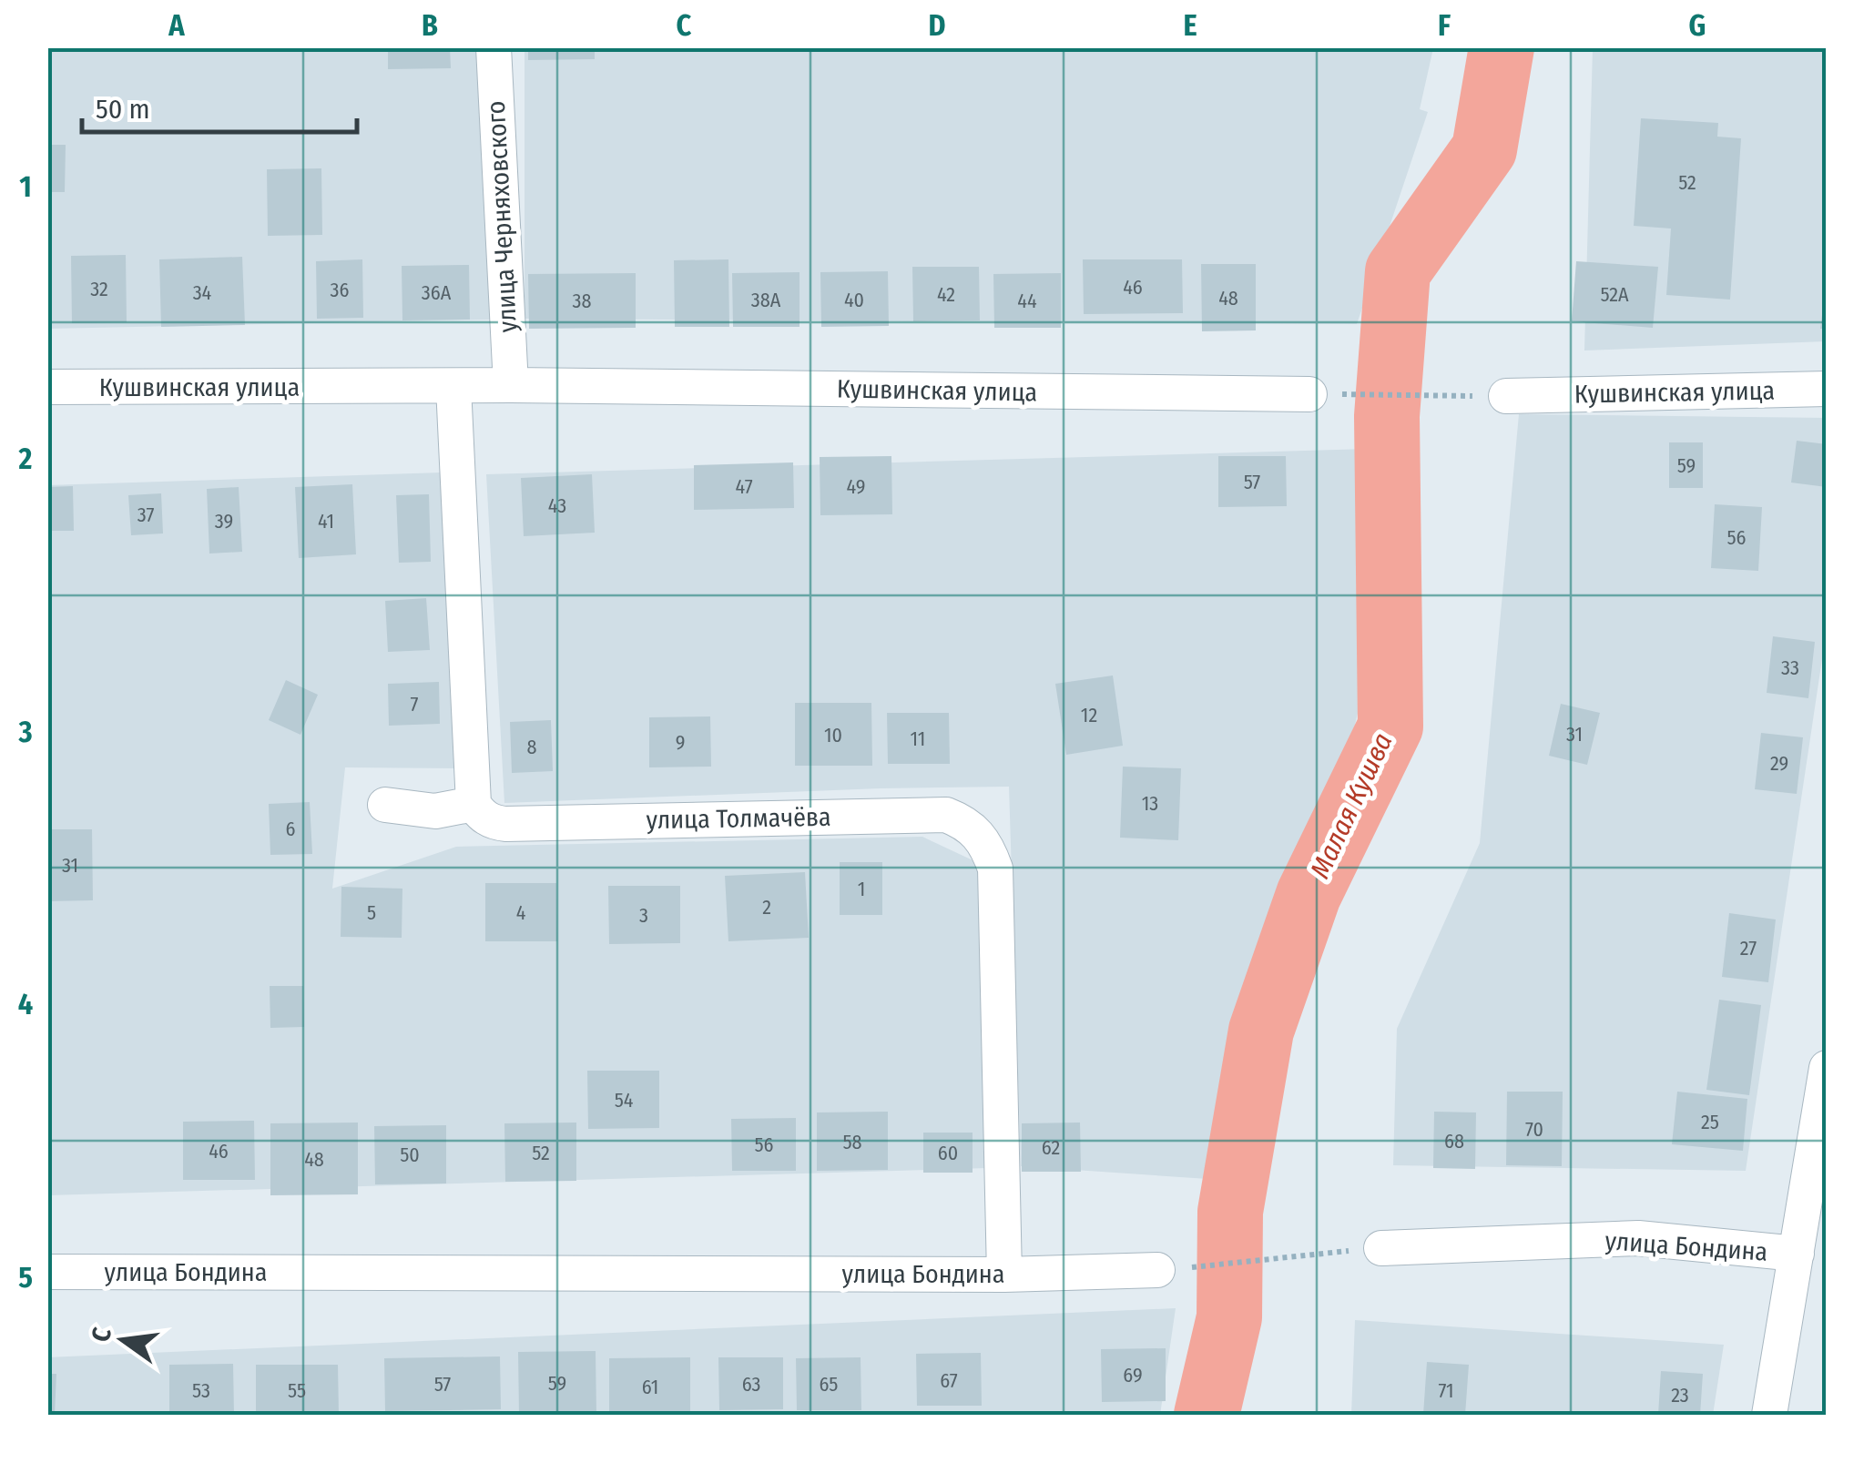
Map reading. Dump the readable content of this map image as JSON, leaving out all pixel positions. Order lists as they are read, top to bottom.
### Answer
{
  "streets": {
    "street": [
      "улица Черняховского",
      "Кушвинская улица",
      "улица Толмачёва",
      "улица Бондина"
    ]
  },
  "crossings": [
    ["улица Черняховского", "Кушвинская улица"],
    ["улица Толмачёва", "улица Бондина"]
  ],
  "water": ["Малая Кушва"],
  "house_numbers": [
    "52",
    "46",
    "32",
    "36",
    "34",
    "36А",
    "42",
    "52А",
    "48",
    "38А",
    "40",
    "38",
    "44",
    "59",
    "57",
    "47",
    "49",
    "43",
    "37",
    "39",
    "41",
    "56",
    "33",
    "7",
    "12",
    "31",
    "10",
    "11",
    "9",
    "8",
    "29",
    "13",
    "6",
    "31",
    "1",
    "2",
    "5",
    "4",
    "3",
    "27",
    "54",
    "25",
    "70",
    "68",
    "58",
    "56",
    "62",
    "46",
    "52",
    "60",
    "50",
    "48",
    "69",
    "67",
    "59",
    "57",
    "63",
    "65",
    "61",
    "53",
    "55",
    "71",
    "23"
  ],
  "scale_bar": "50 m",
  "north": "left",
  "grid": {
    "columns": [
      "A",
      "B",
      "C",
      "D",
      "E",
      "F",
      "G"
    ],
    "rows": [
      "1",
      "2",
      "3",
      "4",
      "5"
    ]
  }
}
